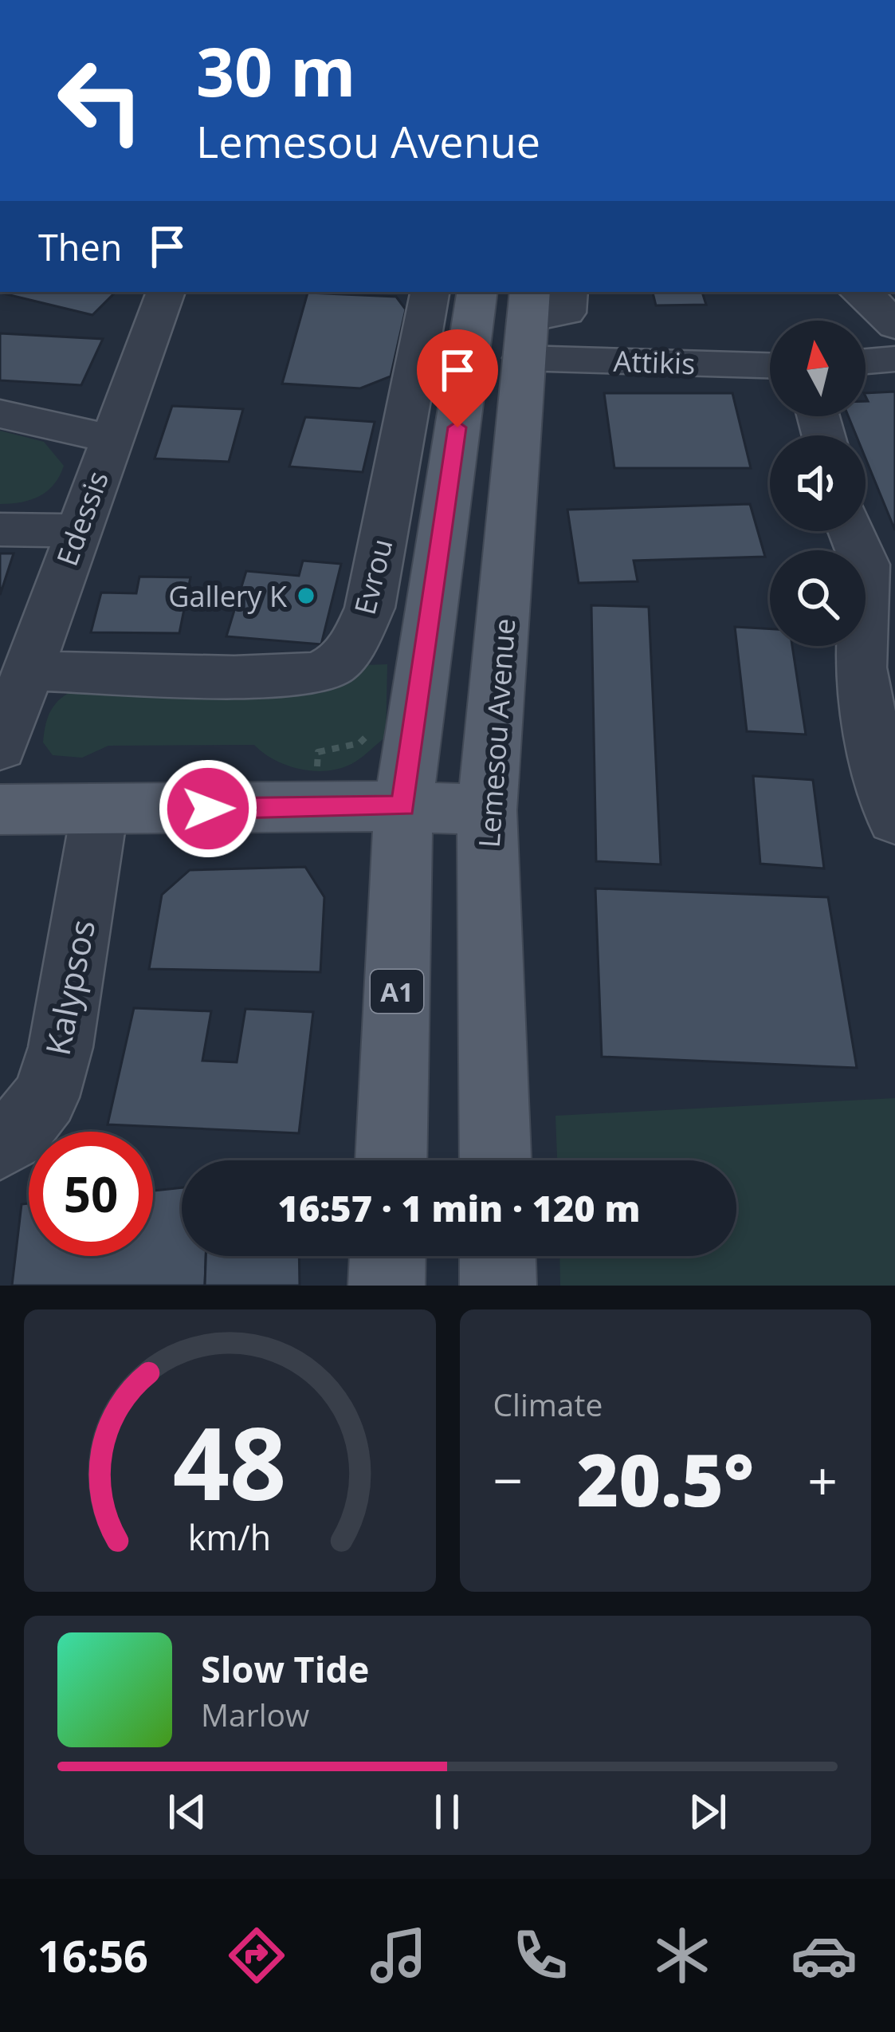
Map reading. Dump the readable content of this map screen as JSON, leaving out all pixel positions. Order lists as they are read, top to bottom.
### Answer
{
  "streets": {
    "main road": ["Lemesou Avenue", "A1"],
    "street": [
      "Attikis",
      "Edessis",
      "Evrou",
      "Kalypsos"
    ]
  },
  "crossings": [
    ["Attikis", "Lemesou Avenue"],
    ["Edessis", "Evrou"]
  ],
  "places": ["Gallery K"],
  "north": "top",
  "page": {
    "turn": ["30 m", "Lemesou Avenue"],
    "then": "Then",
    "limit": "50",
    "trip": "16:57 · 1 min · 120 m",
    "tile": "Climate",
    "heat": ["−", "20.5°", "+"],
    "song": ["Slow Tide", "Marlow"],
    "tabs": "16:56",
    "gauge": ["48", "km/h"]
  }
}
